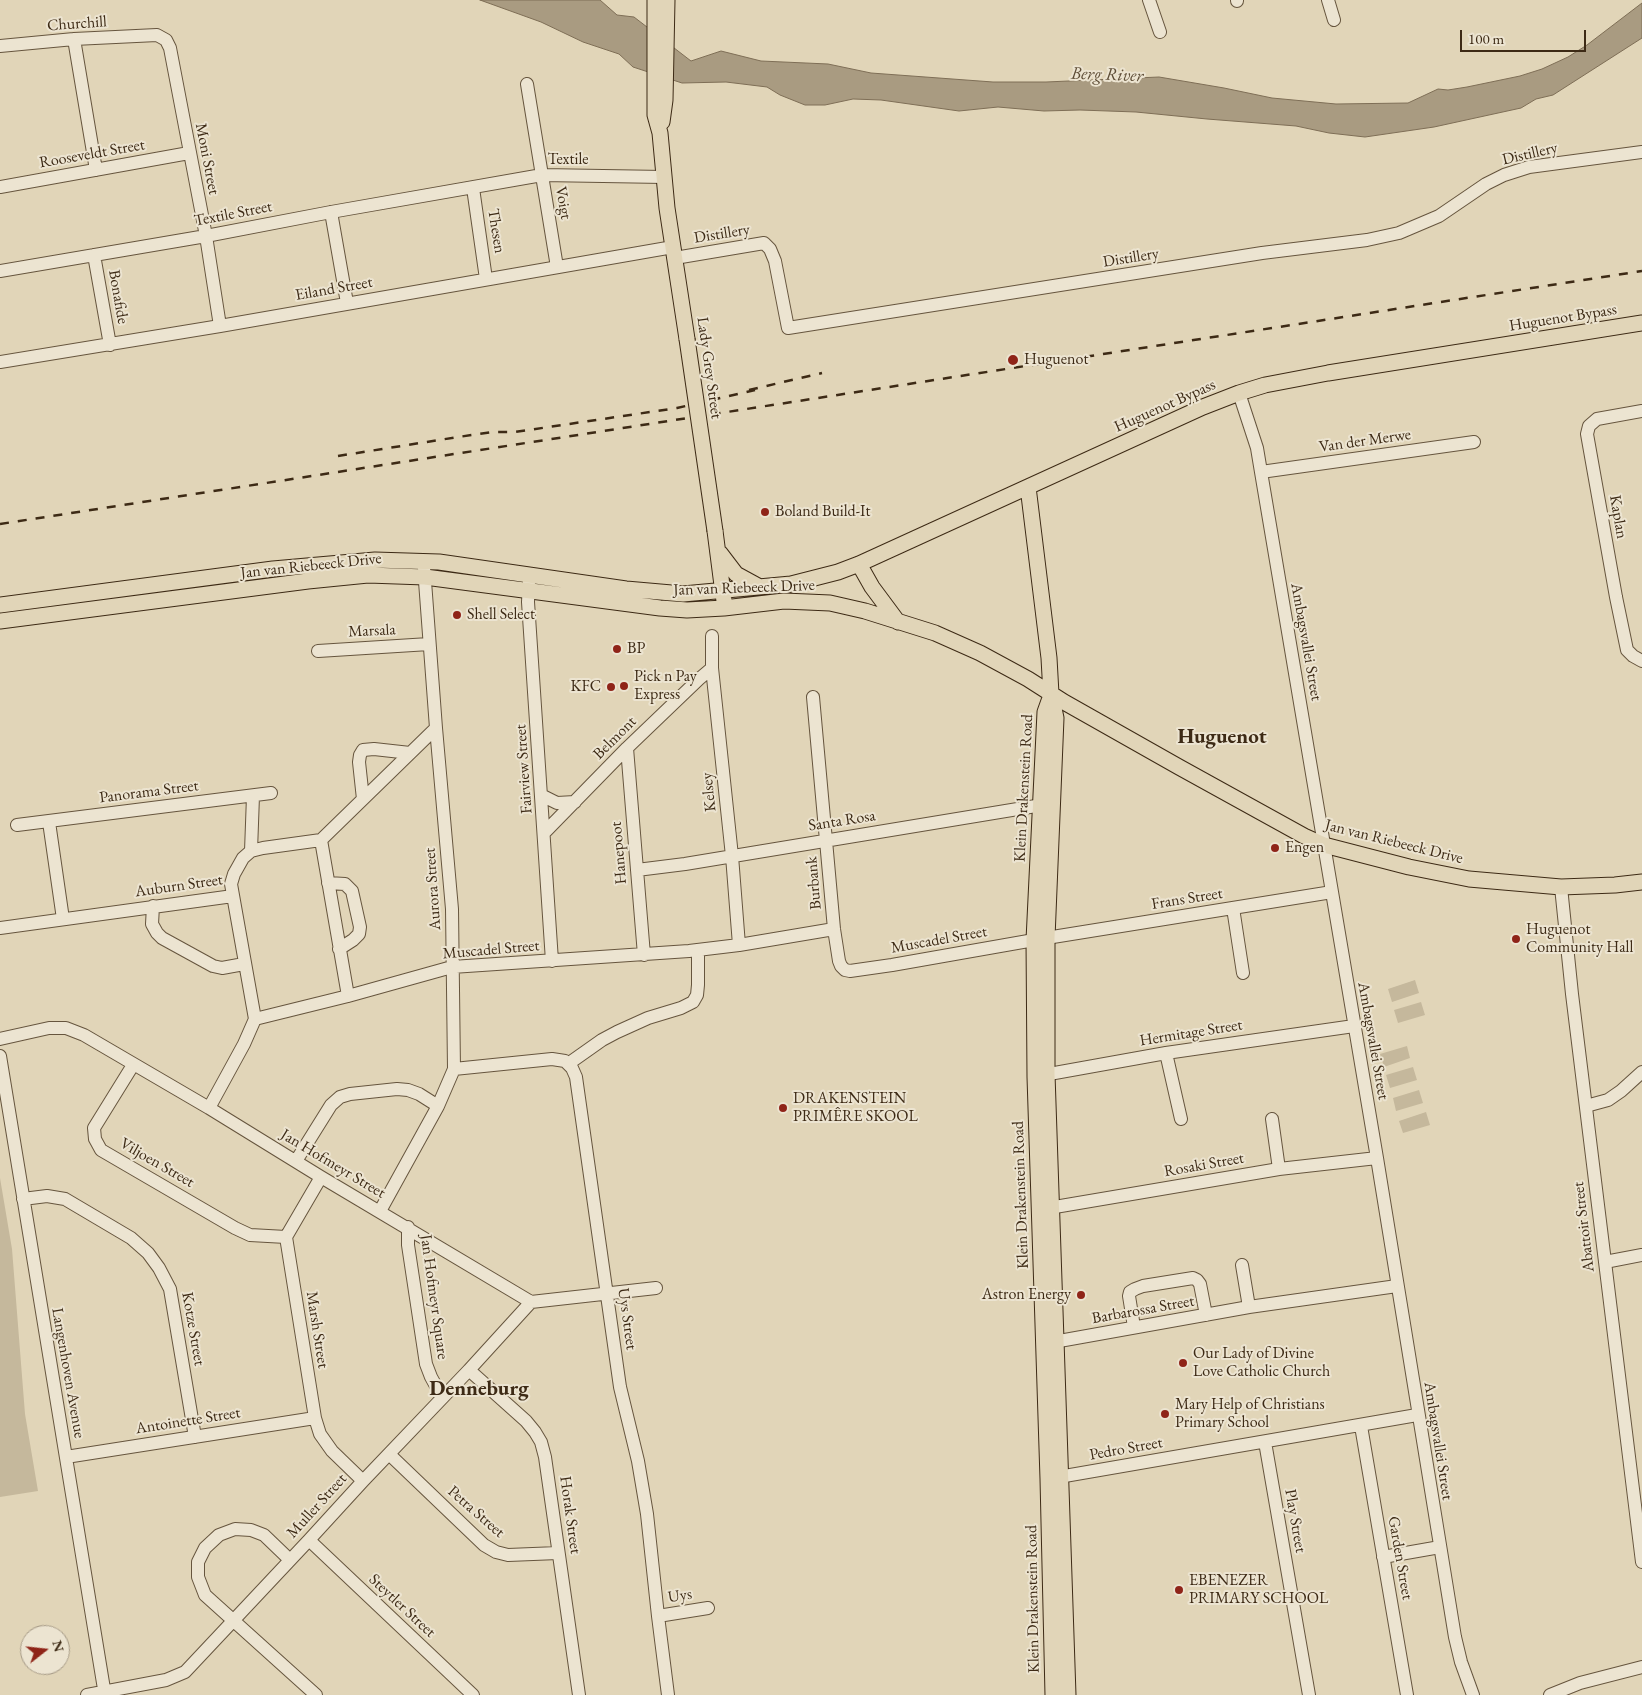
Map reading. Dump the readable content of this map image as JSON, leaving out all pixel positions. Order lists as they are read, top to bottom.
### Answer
{
  "streets": {
    "main road": [
      "Huguenot Bypass",
      "Lady Grey Street",
      "Jan van Riebeeck Drive",
      "Klein Drakenstein Road"
    ],
    "street": [
      "Churchill",
      "Rooseveldt Street",
      "Distillery",
      "Moni Street",
      "Textile",
      "Voigt",
      "Textile Street",
      "Thesen",
      "Eiland Street",
      "Bonafide",
      "Van der Merwe",
      "Kaplan",
      "Marsala",
      "Ambagsvallei Street",
      "Belmont",
      "Fairview Street",
      "Panorama Street",
      "Kelsey",
      "Santa Rosa",
      "Hanepoot",
      "Burbank",
      "Auburn Street",
      "Aurora Street",
      "Frans Street",
      "Muscadel Street",
      "Hermitage Street",
      "Viljoen Street",
      "Jan Hofmeyr Street",
      "Rosaki Street",
      "Abattoir Street",
      "Jan Hofmeyr Square",
      "Barbarossa Street",
      "Uys Street",
      "Kotze Street",
      "Marsh Street",
      "Langenhoven Avenue",
      "Antoinette Street",
      "Pedro Street",
      "Muller Street",
      "Petra Street",
      "Horak Street",
      "Play Street",
      "Garden Street",
      "Uys",
      "Steytler Street"
    ]
  },
  "crossings": [
    ["Churchill", "Moni Street"],
    ["Rooseveldt Street", "Moni Street"],
    ["Distillery", "Eiland Street"],
    ["Distillery", "Lady Grey Street"],
    ["Moni Street", "Textile Street"],
    ["Moni Street", "Eiland Street"],
    ["Textile", "Voigt"],
    ["Textile", "Textile Street"],
    ["Textile", "Thesen"],
    ["Textile", "Lady Grey Street"],
    ["Voigt", "Eiland Street"],
    ["Textile Street", "Thesen"],
    ["Textile Street", "Bonafide"],
    ["Thesen", "Eiland Street"],
    ["Eiland Street", "Bonafide"],
    ["Eiland Street", "Lady Grey Street"],
    ["Huguenot Bypass", "Lady Grey Street"],
    ["Huguenot Bypass", "Jan van Riebeeck Drive"],
    ["Huguenot Bypass", "Ambagsvallei Street"],
    ["Huguenot Bypass", "Klein Drakenstein Road"],
    ["Lady Grey Street", "Jan van Riebeeck Drive"],
    ["Van der Merwe", "Ambagsvallei Street"],
    ["Jan van Riebeeck Drive", "Ambagsvallei Street"],
    ["Jan van Riebeeck Drive", "Fairview Street"],
    ["Jan van Riebeeck Drive", "Klein Drakenstein Road"],
    ["Jan van Riebeeck Drive", "Aurora Street"],
    ["Jan van Riebeeck Drive", "Abattoir Street"],
    ["Marsala", "Aurora Street"],
    ["Ambagsvallei Street", "Frans Street"],
    ["Ambagsvallei Street", "Hermitage Street"],
    ["Ambagsvallei Street", "Rosaki Street"],
    ["Ambagsvallei Street", "Barbarossa Street"],
    ["Ambagsvallei Street", "Pedro Street"],
    ["Belmont", "Fairview Street"],
    ["Belmont", "Kelsey"],
    ["Belmont", "Hanepoot"],
    ["Fairview Street", "Muscadel Street"],
    ["Klein Drakenstein Road", "Santa Rosa"],
    ["Klein Drakenstein Road", "Frans Street"],
    ["Klein Drakenstein Road", "Muscadel Street"],
    ["Klein Drakenstein Road", "Hermitage Street"],
    ["Klein Drakenstein Road", "Rosaki Street"],
    ["Klein Drakenstein Road", "Barbarossa Street"],
    ["Klein Drakenstein Road", "Pedro Street"],
    ["Kelsey", "Santa Rosa"],
    ["Kelsey", "Muscadel Street"],
    ["Santa Rosa", "Hanepoot"],
    ["Santa Rosa", "Burbank"],
    ["Hanepoot", "Muscadel Street"],
    ["Burbank", "Muscadel Street"],
    ["Aurora Street", "Muscadel Street"],
    ["Aurora Street", "Jan Hofmeyr Street"],
    ["Frans Street", "Muscadel Street"],
    ["Viljoen Street", "Jan Hofmeyr Street"],
    ["Viljoen Street", "Marsh Street"],
    ["Jan Hofmeyr Street", "Jan Hofmeyr Square"],
    ["Jan Hofmeyr Street", "Muller Street"],
    ["Jan Hofmeyr Square", "Muller Street"],
    ["Uys Street", "Uys"],
    ["Kotze Street", "Langenhoven Avenue"],
    ["Kotze Street", "Antoinette Street"],
    ["Marsh Street", "Antoinette Street"],
    ["Marsh Street", "Muller Street"],
    ["Langenhoven Avenue", "Antoinette Street"],
    ["Langenhoven Avenue", "Muller Street"],
    ["Pedro Street", "Play Street"],
    ["Pedro Street", "Garden Street"],
    ["Muller Street", "Petra Street"],
    ["Muller Street", "Horak Street"],
    ["Muller Street", "Steytler Street"],
    ["Petra Street", "Horak Street"]
  ],
  "districts": ["Huguenot", "Denneburg"],
  "water": ["Berg River"],
  "places": [
    "Huguenot",
    "Boland Build-It",
    "Shell Select",
    "BP",
    "Pick n Pay Express",
    "KFC",
    "Engen",
    "Huguenot Community Hall",
    "DRAKENSTEIN PRIMÊRE SKOOL",
    "Astron Energy",
    "Our Lady of Divine Love Catholic Church",
    "Mary Help of Christians Primary School",
    "EBENEZER PRIMARY SCHOOL"
  ],
  "scale_bar": "100 m",
  "north": "right"
}
